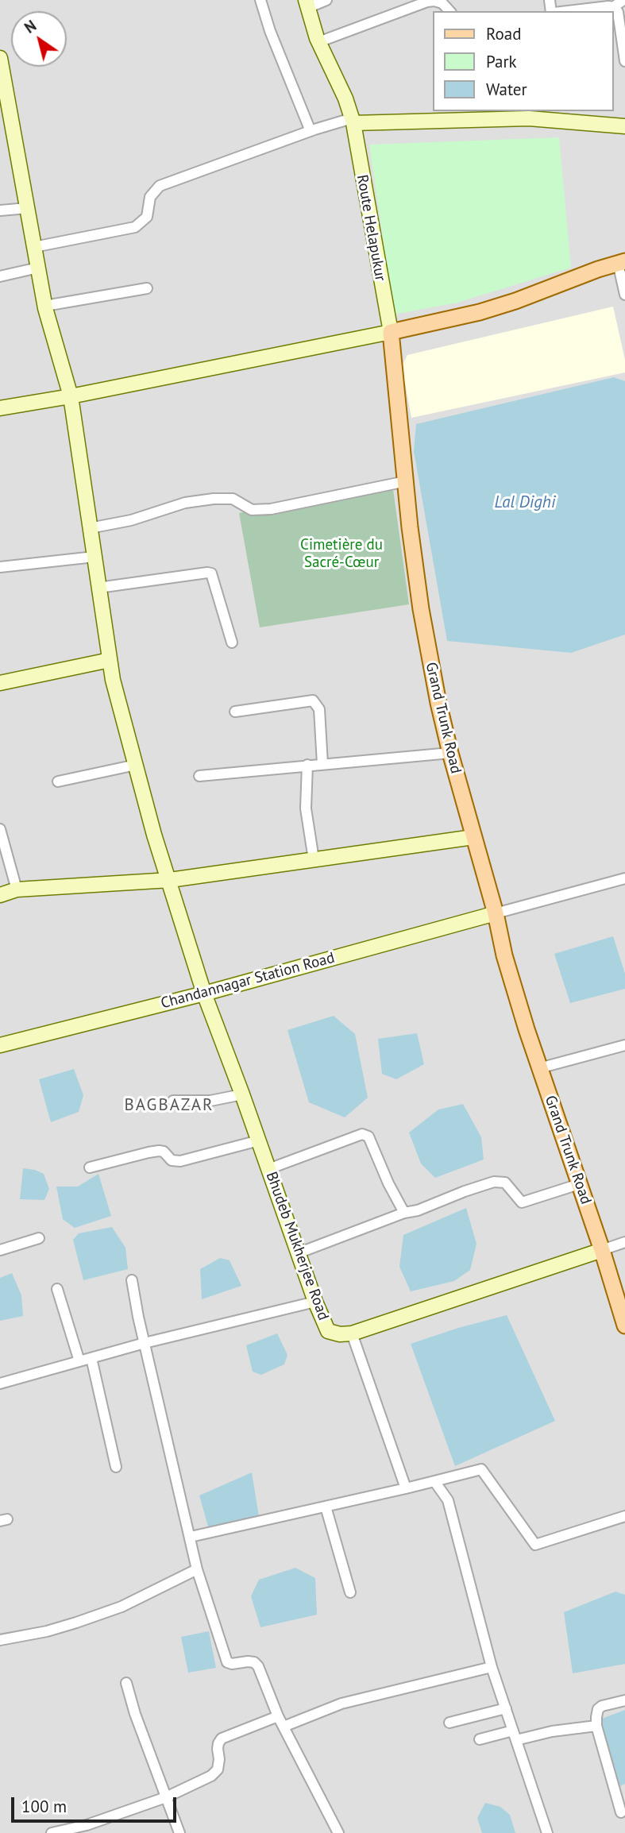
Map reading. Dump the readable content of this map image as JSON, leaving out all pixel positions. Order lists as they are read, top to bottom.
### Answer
{
  "streets": {
    "main road": ["Grand Trunk Road"],
    "street": ["Route Helapukur", "Chandannagar Station Road", "Bhudeb Mukherjee Road"]
  },
  "crossings": [
    ["Route Helapukur", "Grand Trunk Road"],
    ["Grand Trunk Road", "Chandannagar Station Road"],
    ["Chandannagar Station Road", "Bhudeb Mukherjee Road"]
  ],
  "districts": ["BAGBAZAR"],
  "water": ["Lal Dighi"],
  "parks": ["Cimetière du Sacré-Cœur"],
  "legend": ["Road", "Park", "Water"],
  "scale_bar": "100 m",
  "north": "top left"
}
